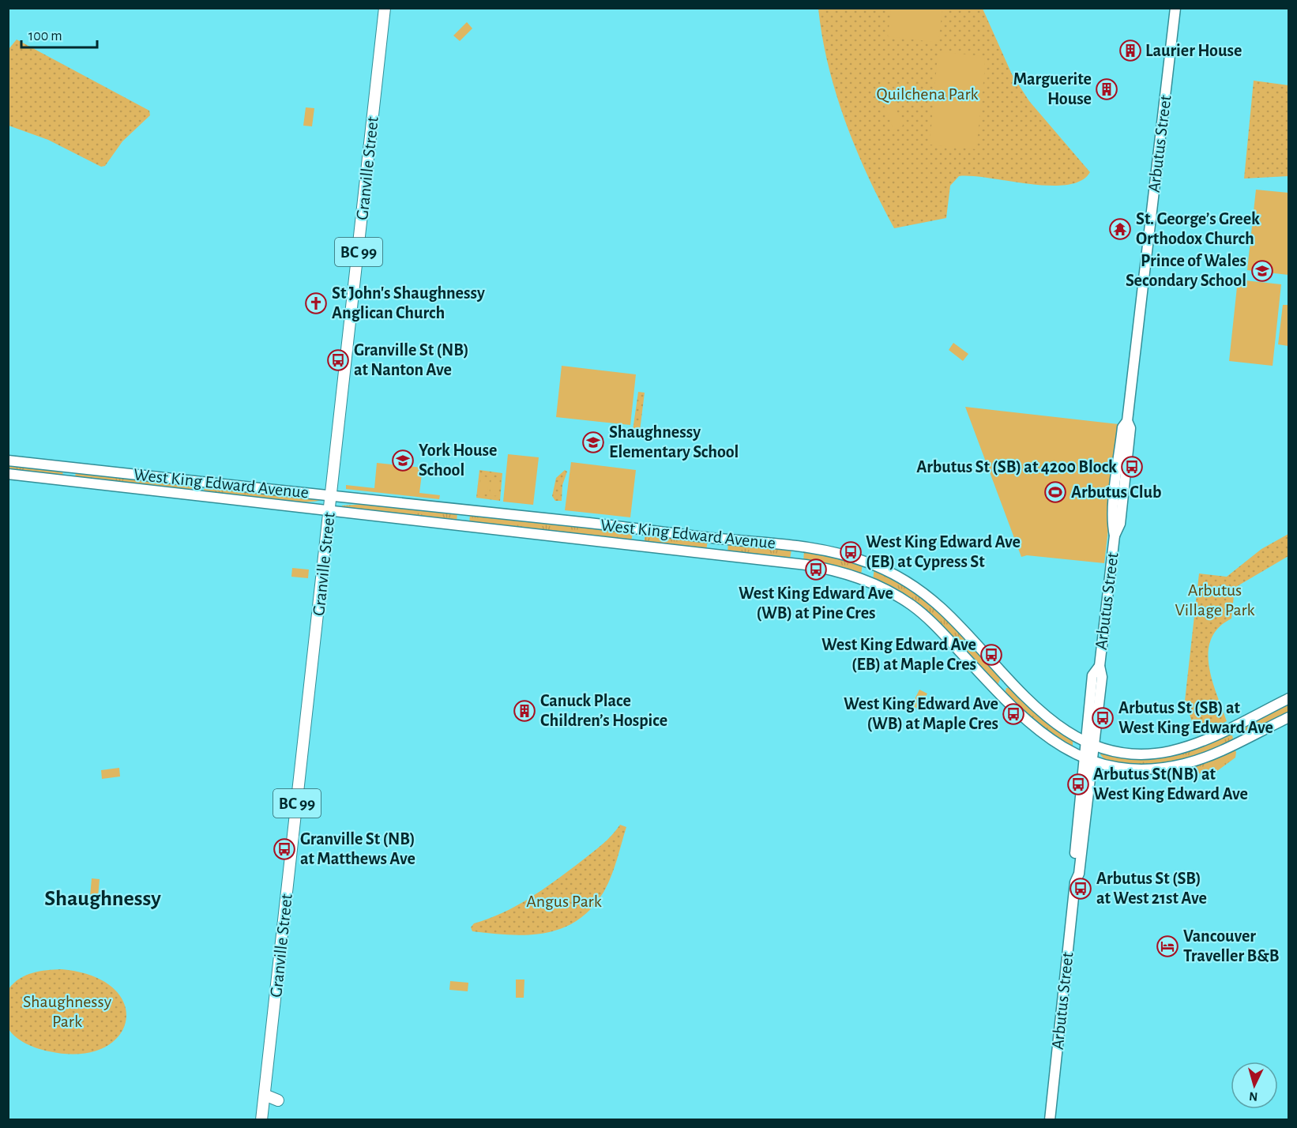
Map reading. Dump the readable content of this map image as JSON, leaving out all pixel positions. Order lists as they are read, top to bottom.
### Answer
{
  "streets": {
    "highway": ["Granville Street", "BC 99"],
    "main road": ["Arbutus Street", "West King Edward Avenue"]
  },
  "crossings": [
    ["Arbutus Street", "West King Edward Avenue"],
    ["Granville Street", "West King Edward Avenue"]
  ],
  "districts": ["Shaughnessy"],
  "parks": [
    "Quilchena Park",
    "Arbutus Village Park",
    "Angus Park",
    "Shaughnessy Park"
  ],
  "places": {
    "building": ["Laurier House", "Marguerite House", "Canuck Place Children’s Hospice"],
    "temple": ["St. George’s Greek Orthodox Church"],
    "school or university": ["Prince of Wales Secondary School", "Shaughnessy Elementary School", "York House School"],
    "church": ["St John's Shaughnessy Anglican Church"],
    "bus stop": [
      "Granville St (NB) at Nanton Ave",
      "Arbutus St (SB) at 4200 Block",
      "West King Edward Ave (EB) at Cypress St",
      "West King Edward Ave (WB) at Pine Cres",
      "West King Edward Ave (EB) at Maple Cres",
      "West King Edward Ave (WB) at Maple Cres",
      "Arbutus St (SB) at West King Edward Ave",
      "Arbutus St(NB) at West King Edward Ave",
      "Granville St (NB) at Matthews Ave",
      "Arbutus St (SB) at West 21st Ave"
    ],
    "sports": ["Arbutus Club"],
    "hotel": ["Vancouver Traveller B&B"]
  },
  "scale_bar": "100 m",
  "north": "bottom"
}
